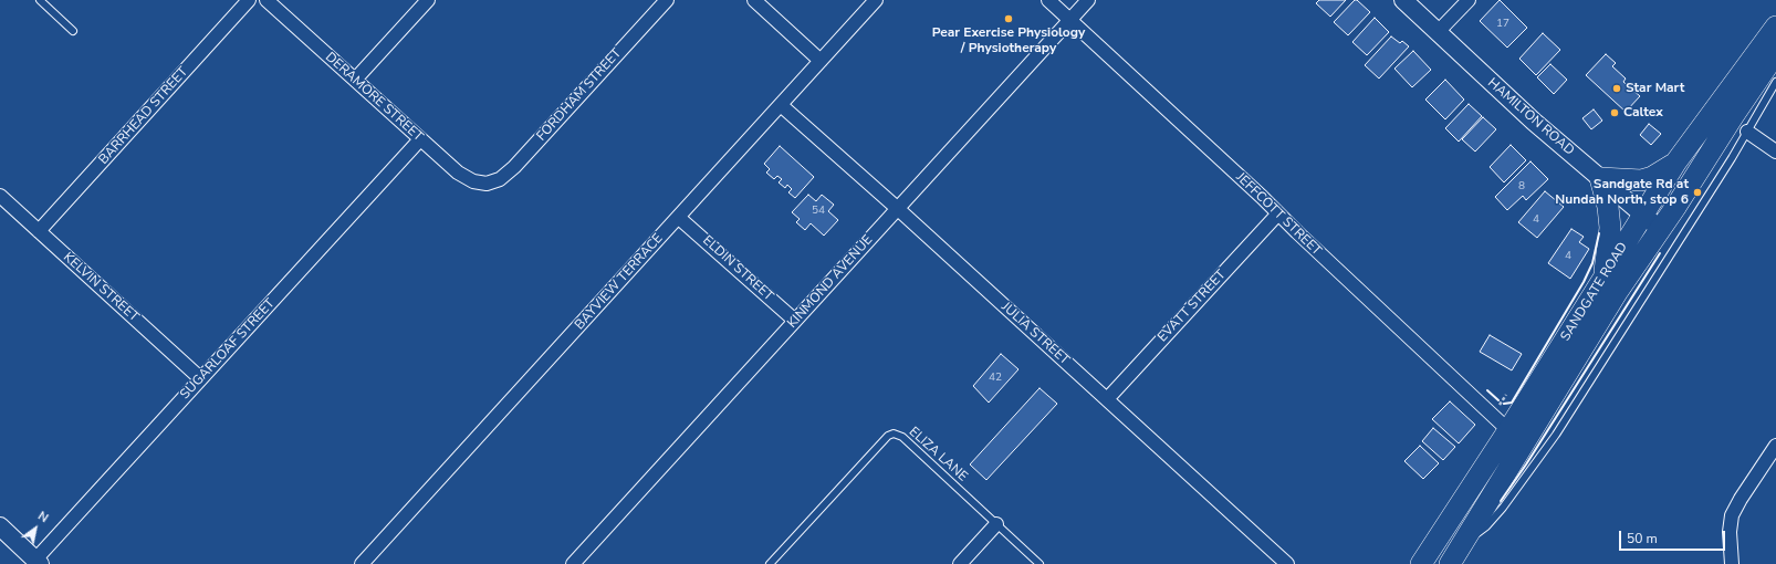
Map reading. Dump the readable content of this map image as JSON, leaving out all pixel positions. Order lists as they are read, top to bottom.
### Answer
{
  "streets": {
    "highway": ["SANDGATE ROAD"],
    "main road": ["HAMILTON ROAD"],
    "street": [
      "FORDHAM STREET",
      "DERAMORE STREET",
      "BARRHEAD STREET",
      "JEFFCOTT STREET",
      "ELDIN STREET",
      "BAYVIEW TERRACE",
      "KINMOND AVENUE",
      "KELVIN STREET",
      "EVATT STREET",
      "JULIA STREET",
      "SUGARLOAF STREET"
    ],
    "lane": ["ELIZA LANE"]
  },
  "crossings": [
    ["FORDHAM STREET", "DERAMORE STREET"],
    ["DERAMORE STREET", "SUGARLOAF STREET"],
    ["BARRHEAD STREET", "KELVIN STREET"],
    ["HAMILTON ROAD", "SANDGATE ROAD"],
    ["JEFFCOTT STREET", "KINMOND AVENUE"],
    ["JEFFCOTT STREET", "SANDGATE ROAD"],
    ["JEFFCOTT STREET", "EVATT STREET"],
    ["ELDIN STREET", "BAYVIEW TERRACE"],
    ["ELDIN STREET", "KINMOND AVENUE"],
    ["BAYVIEW TERRACE", "JULIA STREET"],
    ["KINMOND AVENUE", "JULIA STREET"],
    ["KELVIN STREET", "SUGARLOAF STREET"],
    ["EVATT STREET", "JULIA STREET"]
  ],
  "places": [
    "Pear Exercise Physiology / Physiotherapy",
    "Star Mart",
    "Caltex",
    "Sandgate Rd at Nundah North, stop 6"
  ],
  "house_numbers": [
    "17",
    "8",
    "54",
    "4",
    "4",
    "42"
  ],
  "scale_bar": "50 m",
  "north": "top right"
}
